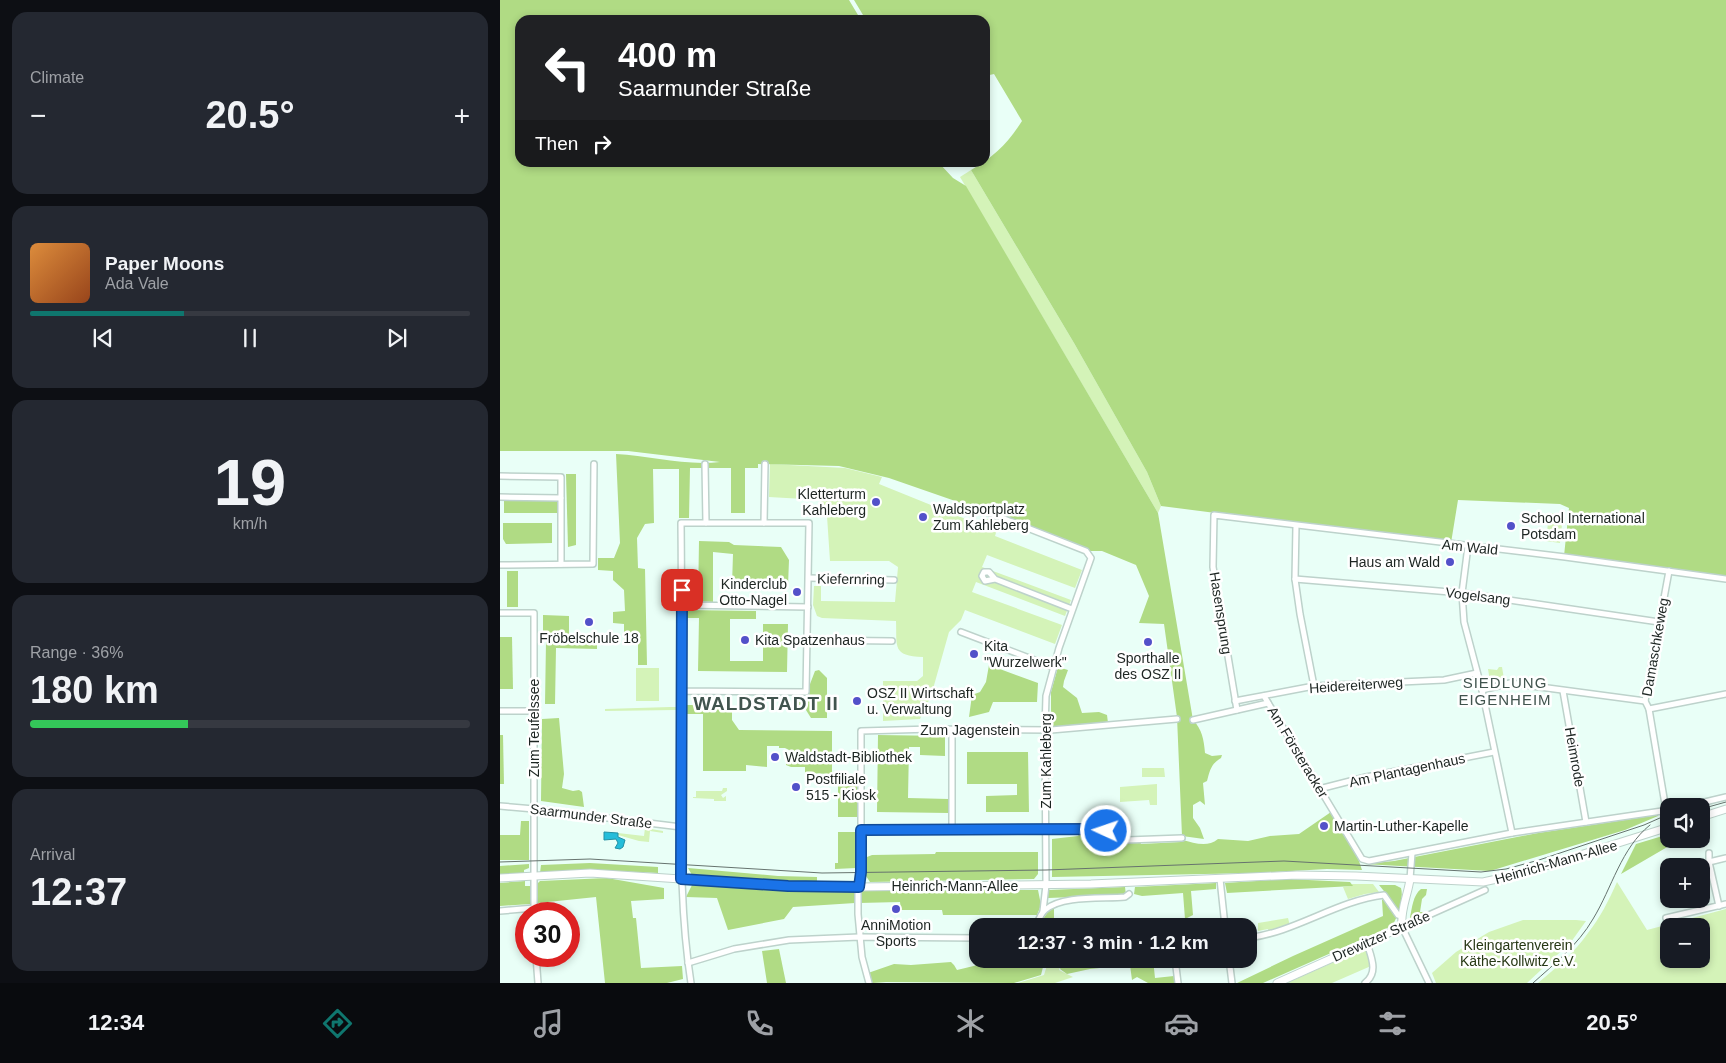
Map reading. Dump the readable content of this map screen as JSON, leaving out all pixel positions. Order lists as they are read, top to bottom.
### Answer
{
  "streets": {
    "main road": ["Heinrich-Mann-Allee", "Drewitzer Straße"],
    "street": [
      "Am Wald",
      "Kiefernring",
      "Vogelsang",
      "Hasensprung",
      "Damaschkeweg",
      "Heidereiterweg",
      "Zum Teufelssee",
      "Zum Jagenstein",
      "Am Försteracker",
      "Heimrode",
      "Zum Kahleberg",
      "Am Plantagenhaus",
      "Saarmunder Straße"
    ]
  },
  "crossings": [
    ["Am Wald", "Hasensprung"],
    ["Am Wald", "Damaschkeweg"],
    ["Vogelsang", "Damaschkeweg"],
    ["Hasensprung", "Heidereiterweg"],
    ["Heidereiterweg", "Am Försteracker"],
    ["Zum Teufelssee", "Saarmunder Straße"],
    ["Zum Teufelssee", "Heinrich-Mann-Allee"],
    ["Zum Jagenstein", "Zum Kahleberg"],
    ["Am Försteracker", "Am Plantagenhaus"],
    ["Am Försteracker", "Heinrich-Mann-Allee"],
    ["Heimrode", "Heinrich-Mann-Allee"],
    ["Zum Kahleberg", "Heinrich-Mann-Allee"]
  ],
  "districts": ["SIEDLUNG EIGENHEIM", "WALDSTADT II"],
  "parks": ["Kleingartenverein Käthe-Kollwitz e.V."],
  "places": [
    "Kletterturm Kahleberg",
    "Waldsportplatz Zum Kahleberg",
    "School International Potsdam",
    "Haus am Wald",
    "Kinderclub Otto-Nagel",
    "Fröbelschule 18",
    "Kita Spatzenhaus",
    "Sporthalle des OSZ II",
    "Kita \"Wurzelwerk\"",
    "OSZ II Wirtschaft u. Verwaltung",
    "Waldstadt-Bibliothek",
    "Postfiliale 515 - Kiosk",
    "Martin-Luther-Kapelle",
    "AnniMotion Sports"
  ],
  "page": {
    "tile": [
      "Climate",
      ["19", "km/h"],
      ["Range · 36%", "180 km"],
      ["Arrival", "12:37"]
    ],
    "turn": ["400 m", "Saarmunder Straße"],
    "heat": ["−", "20.5°", "+"],
    "then": "Then",
    "song": ["Paper Moons", "Ada Vale"],
    "map_buttons": ["+", "−"],
    "limit": "30",
    "trip": "12:37 · 3 min · 1.2 km",
    "tabs": ["12:34", "20.5°"]
  }
}
